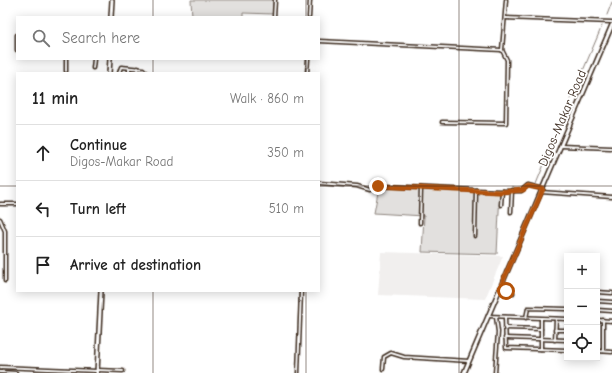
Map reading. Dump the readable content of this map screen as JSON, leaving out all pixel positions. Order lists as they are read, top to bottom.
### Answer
{
  "streets": {
    "main road": ["Digos-Makar Road"]
  },
  "page": {
    "search": "Search here",
    "heading": ["11 min", "Walk · 860 m"],
    "list": [
      ["Continue", "Digos-Makar Road", "350 m"],
      ["Turn left", "510 m"],
      "Arrive at destination"
    ],
    "map_buttons": ["+", "−"]
  }
}
